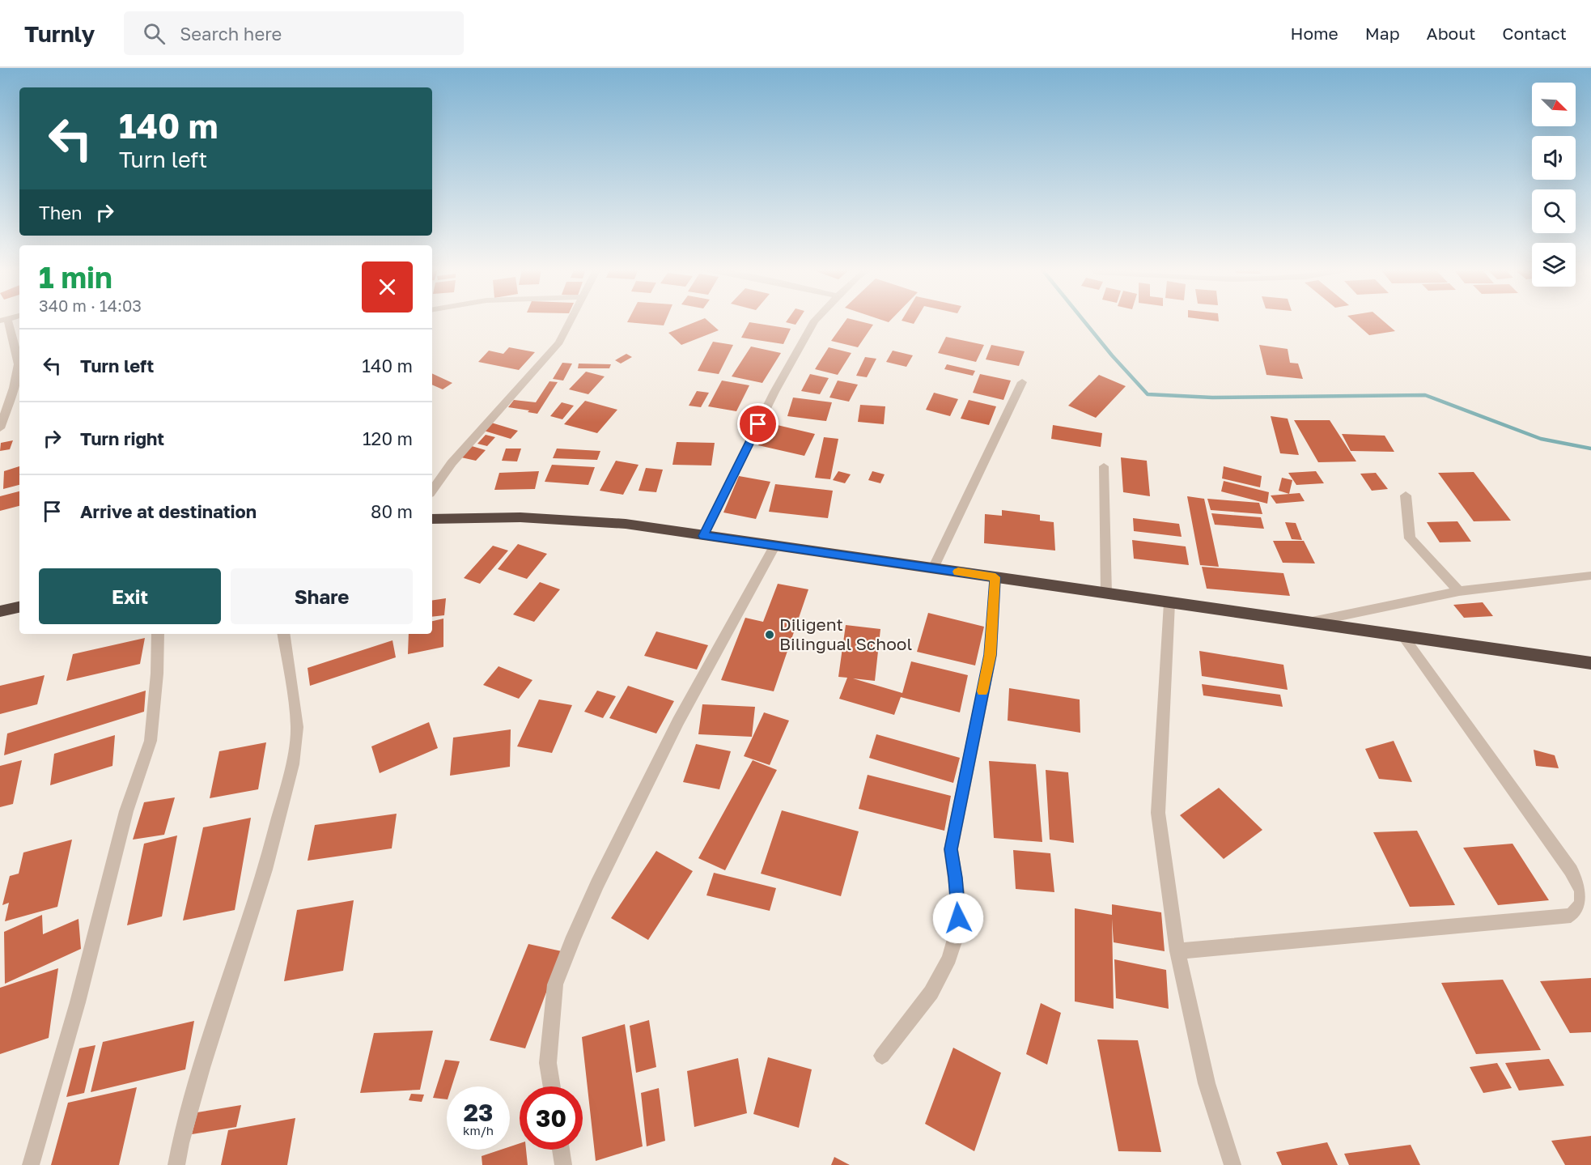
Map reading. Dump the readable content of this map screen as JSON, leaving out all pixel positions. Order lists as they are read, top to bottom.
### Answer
{
  "places": ["Diligent Bilingual School"],
  "north": "bottom right",
  "page": {
    "header": "Turnly",
    "search": "Search here",
    "nav": [
      "Home",
      "Map",
      "About",
      "Contact"
    ],
    "turn": ["140 m", "Turn left"],
    "then": "Then",
    "heading": ["1 min", "340 m · 14:03"],
    "list": [
      {
        "name": "Turn left",
        "value": "140 m"
      },
      {
        "name": "Turn right",
        "value": "120 m"
      },
      {
        "name": "Arrive at destination",
        "value": "80 m"
      }
    ],
    "buttons": ["Exit", "Share"],
    "speed": "23 km/h",
    "limit": "30"
  }
}
